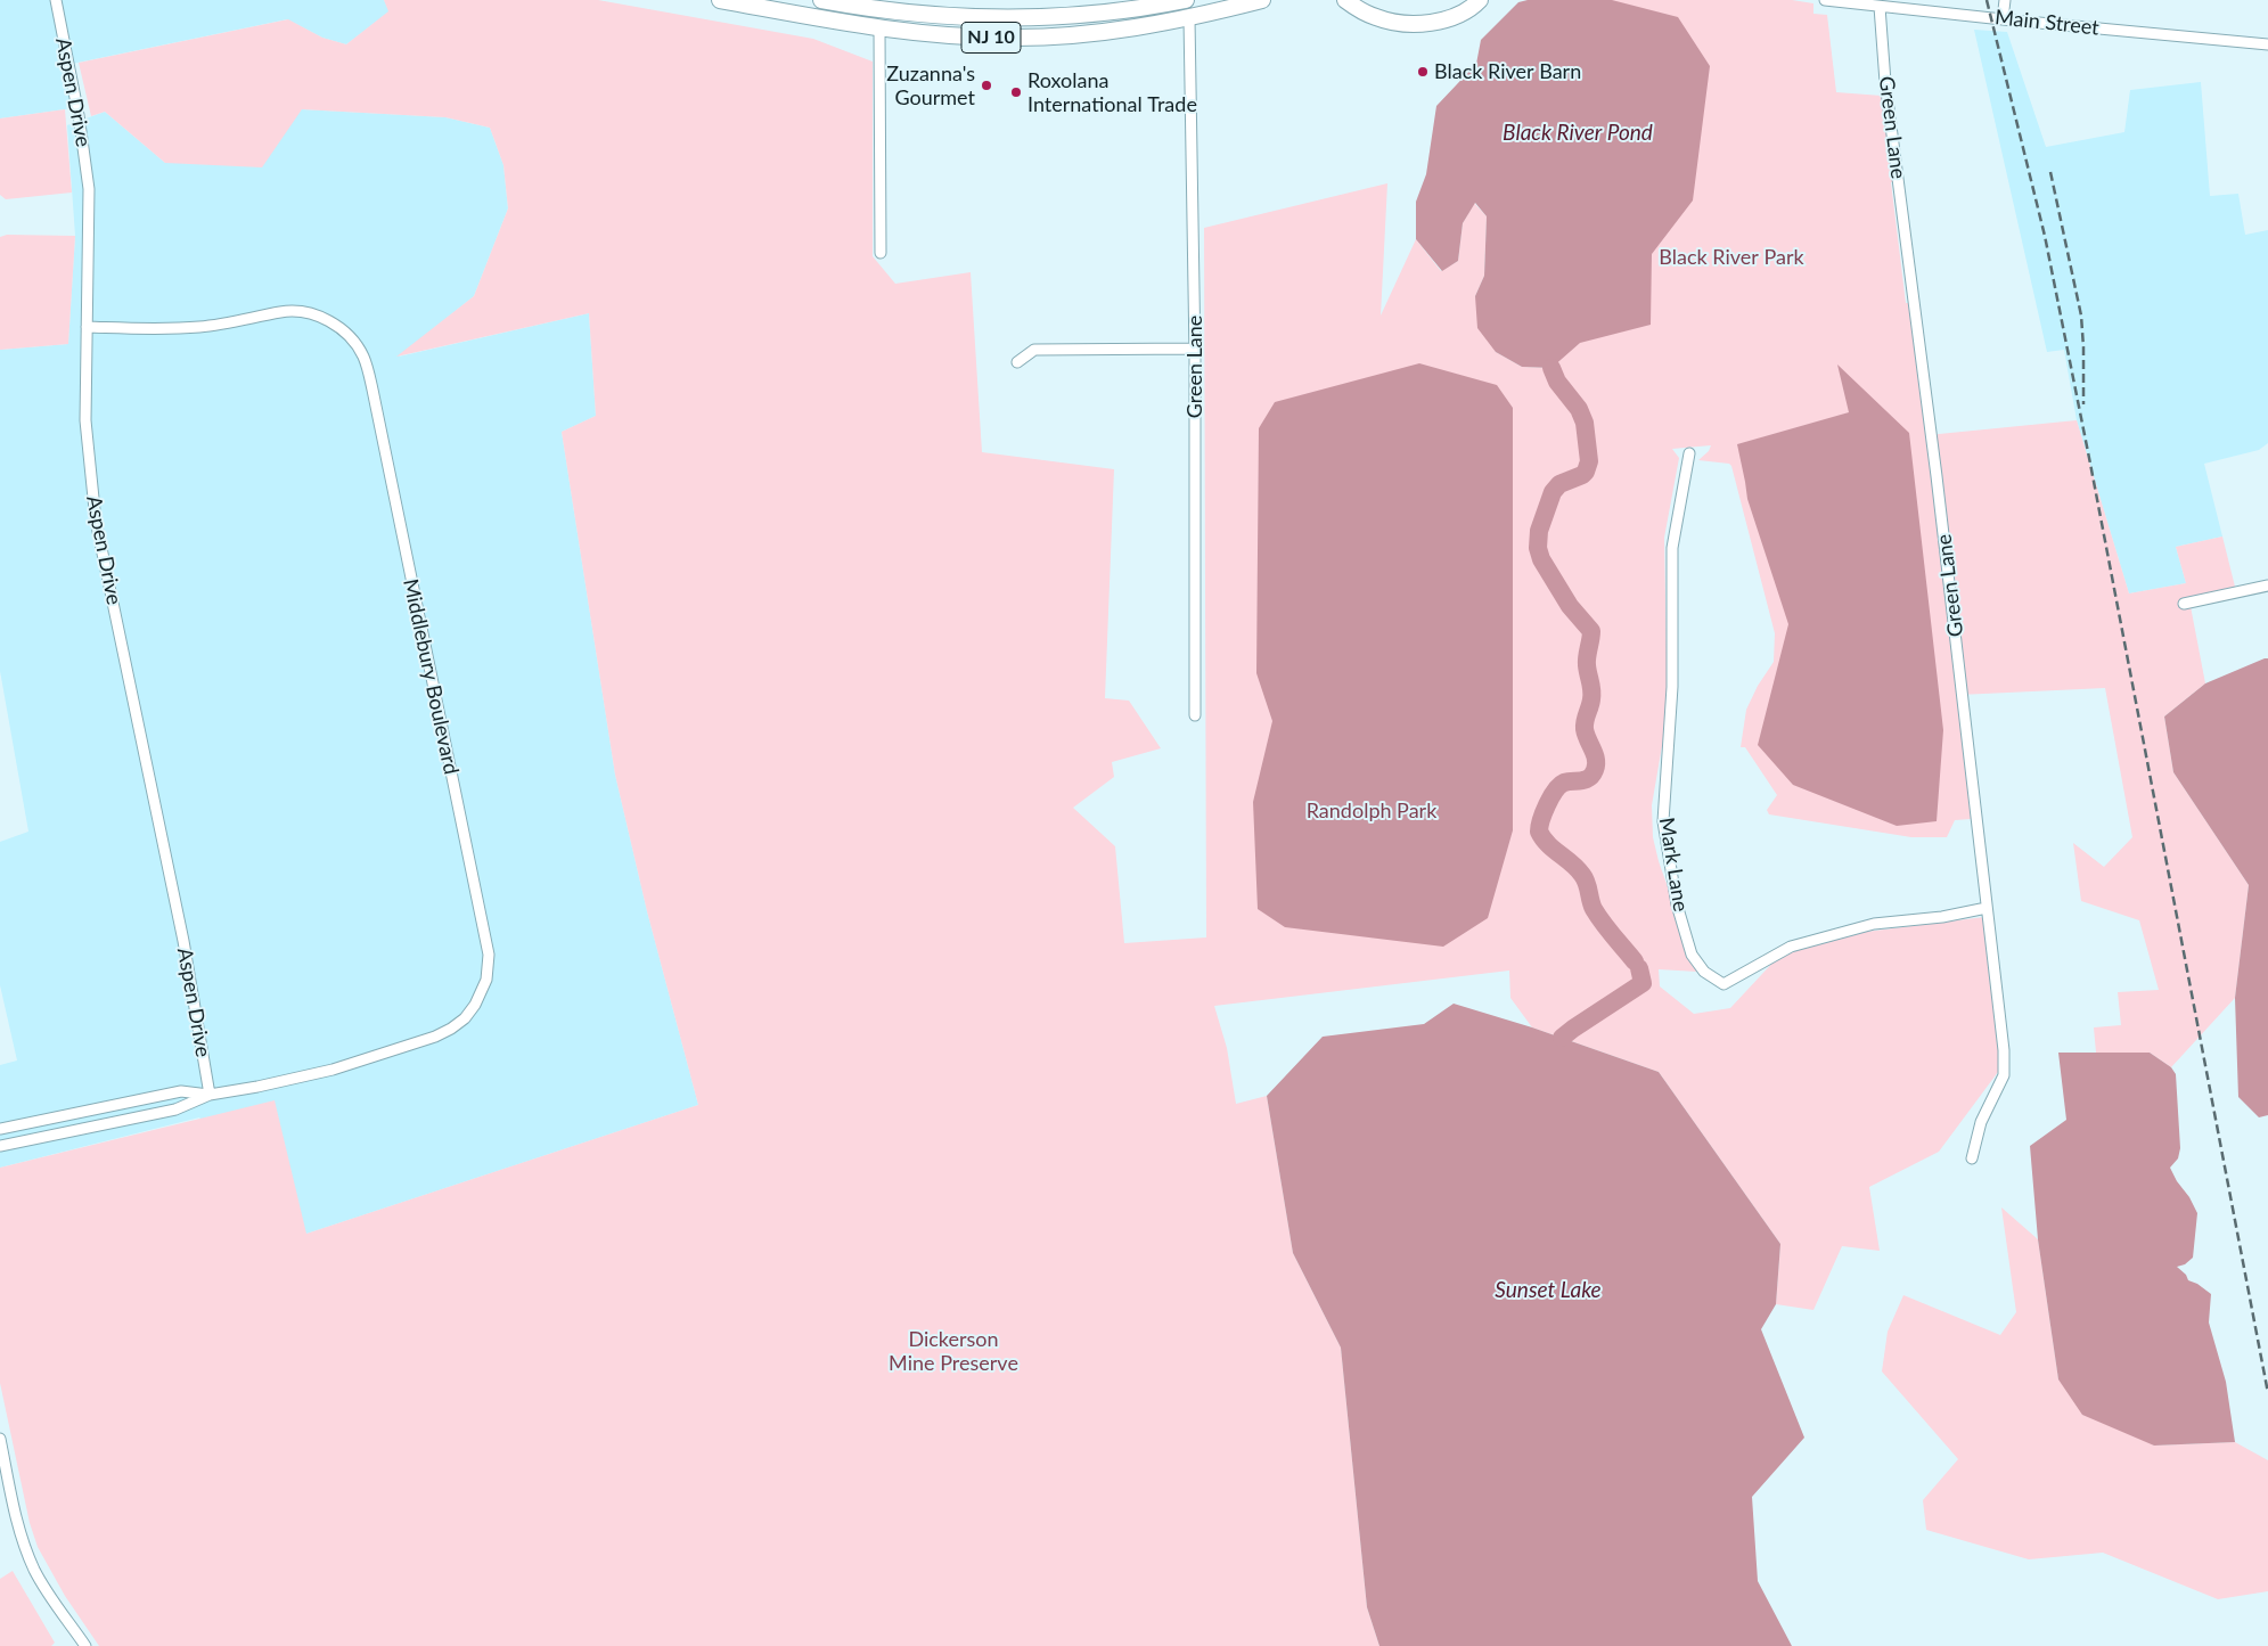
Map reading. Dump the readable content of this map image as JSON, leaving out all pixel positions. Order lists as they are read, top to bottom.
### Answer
{
  "streets": {
    "highway": ["NJ 10"],
    "street": [
      "Main Street",
      "Aspen Drive",
      "Green Lane",
      "Middlebury Boulevard",
      "Mark Lane"
    ]
  },
  "crossings": [
    ["Main Street", "Green Lane"],
    ["NJ 10", "Green Lane"],
    ["Aspen Drive", "Middlebury Boulevard"],
    ["Green Lane", "Mark Lane"]
  ],
  "water": ["Black River Pond", "Sunset Lake"],
  "parks": ["Black River Park", "Randolph Park", "Dickerson Mine Preserve"],
  "places": ["Black River Barn", "Zuzanna's Gourmet", "Roxolana International Trade"]
}
